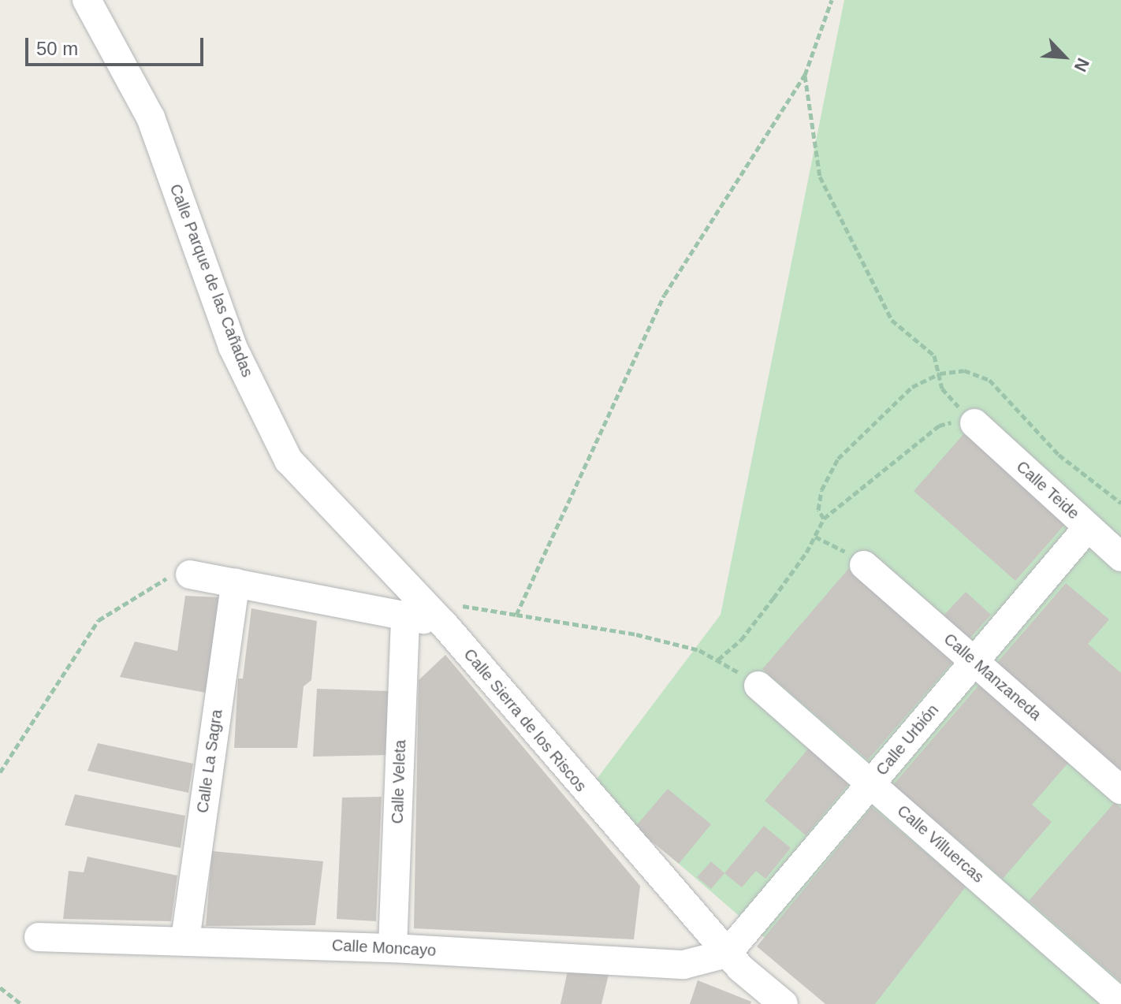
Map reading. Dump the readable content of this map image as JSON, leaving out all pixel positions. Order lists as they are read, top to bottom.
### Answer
{
  "streets": {
    "street": [
      "Calle Parque de las Cañadas",
      "Calle Teide",
      "Calle Manzaneda",
      "Calle Sierra de los Riscos",
      "Calle Urbión",
      "Calle La Sagra",
      "Calle Veleta",
      "Calle Villuercas",
      "Calle Moncayo"
    ]
  },
  "crossings": [
    ["Calle Parque de las Cañadas", "Calle Sierra de los Riscos"],
    ["Calle Parque de las Cañadas", "Calle Veleta"],
    ["Calle Teide", "Calle Urbión"],
    ["Calle Manzaneda", "Calle Urbión"],
    ["Calle Sierra de los Riscos", "Calle Urbión"],
    ["Calle Sierra de los Riscos", "Calle La Sagra"],
    ["Calle Sierra de los Riscos", "Calle Veleta"],
    ["Calle Sierra de los Riscos", "Calle Moncayo"],
    ["Calle Urbión", "Calle Villuercas"],
    ["Calle Urbión", "Calle Moncayo"],
    ["Calle La Sagra", "Calle Moncayo"],
    ["Calle Veleta", "Calle Moncayo"]
  ],
  "scale_bar": "50 m",
  "north": "bottom right"
}
